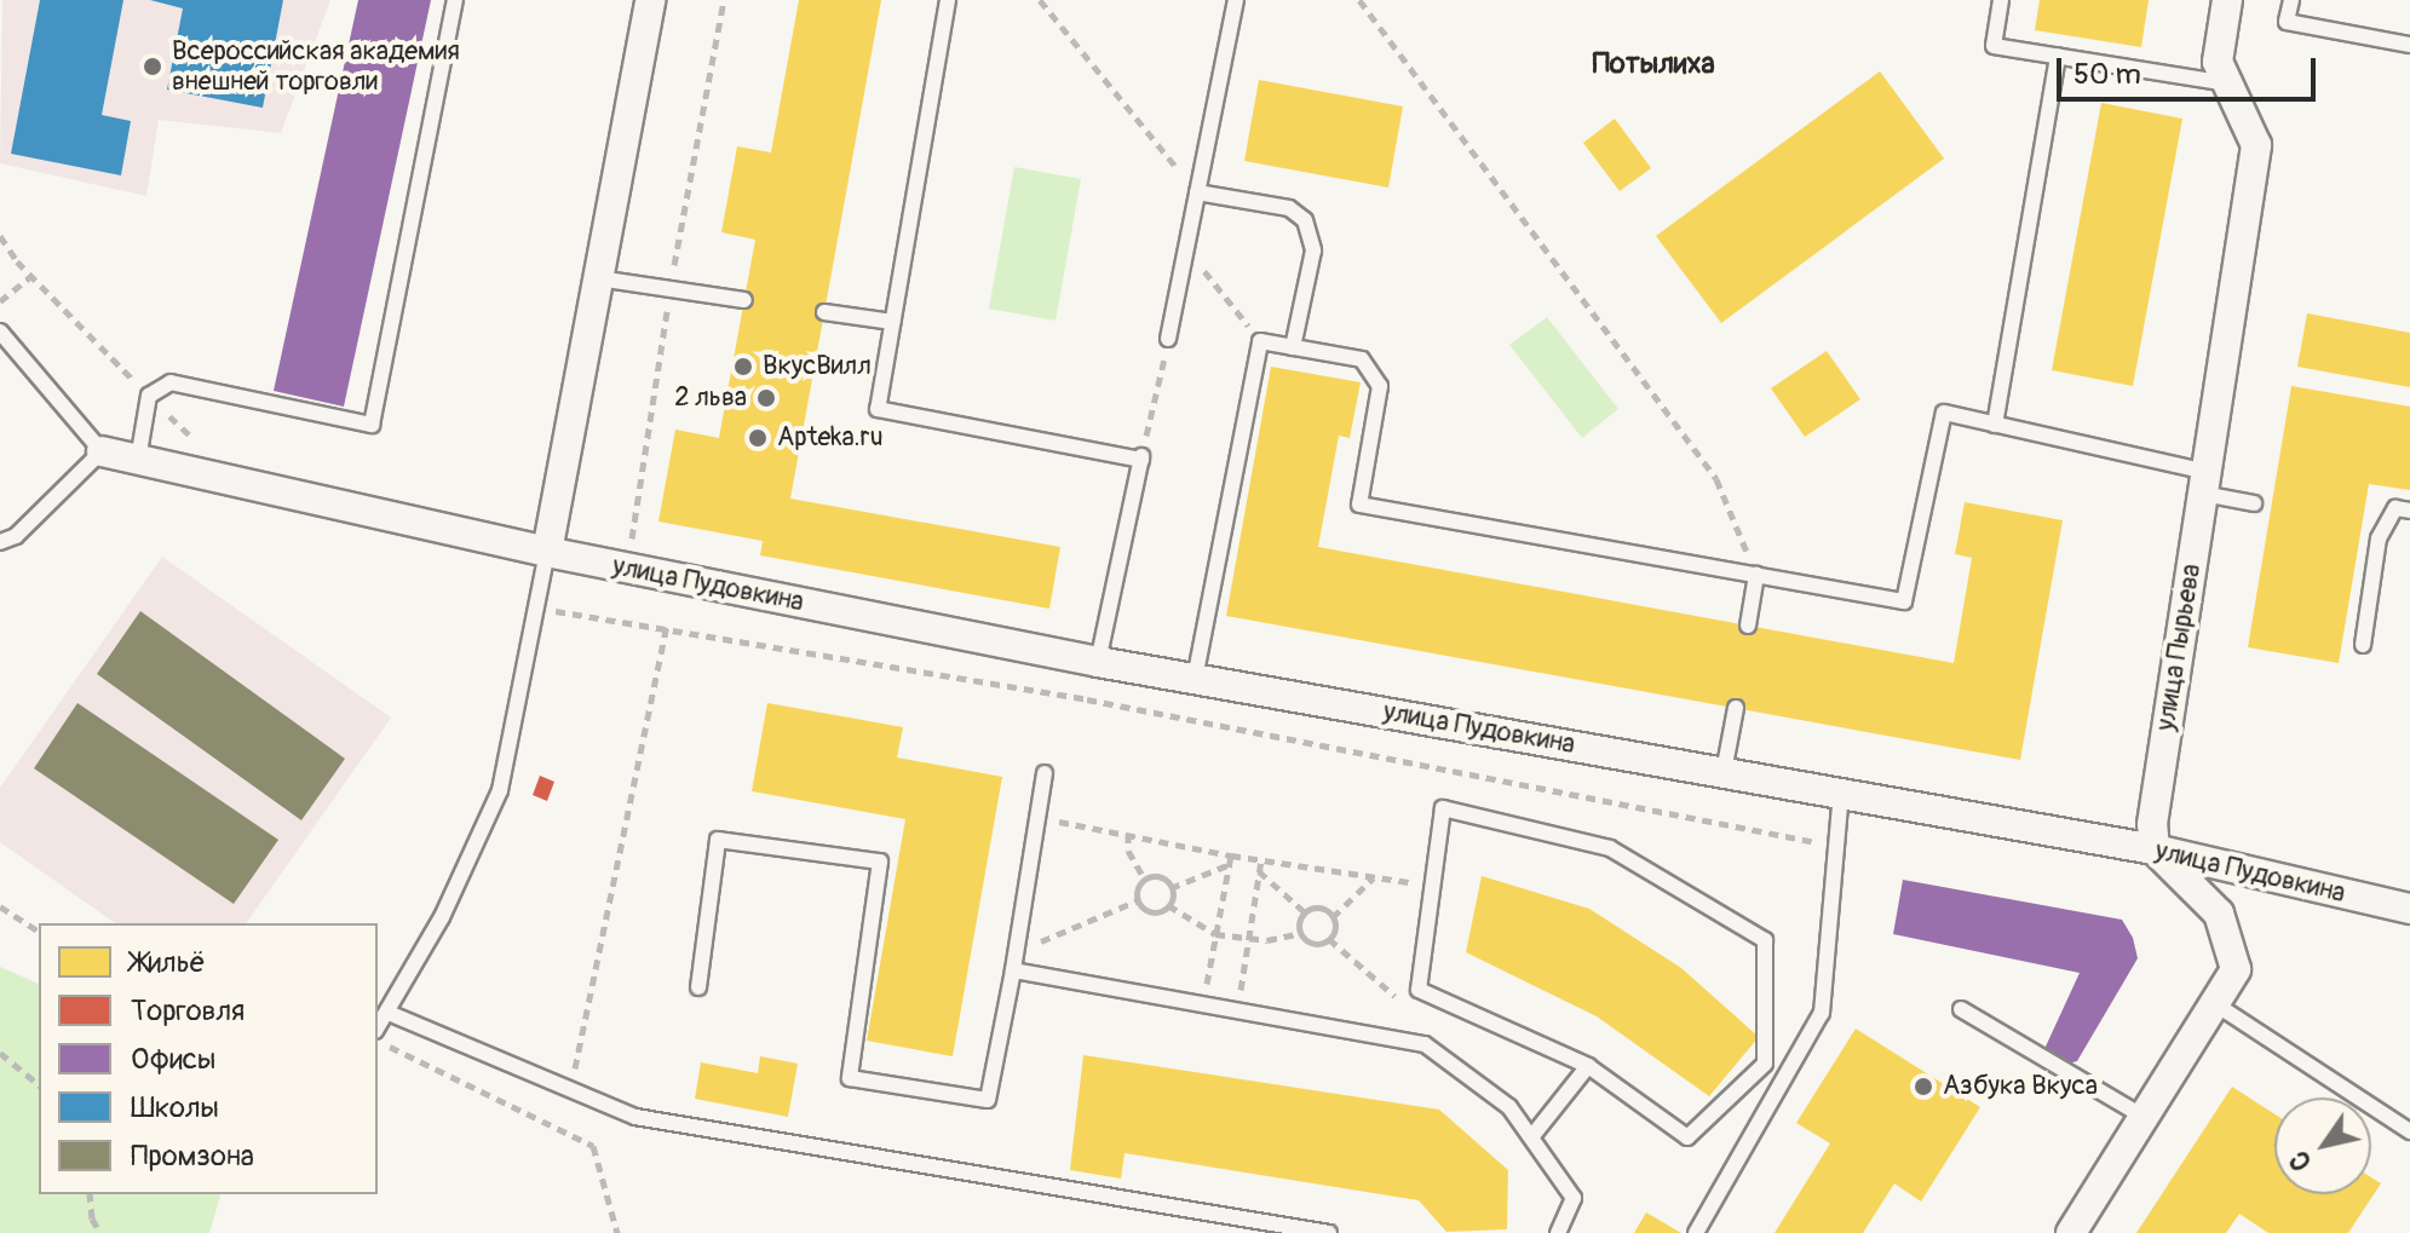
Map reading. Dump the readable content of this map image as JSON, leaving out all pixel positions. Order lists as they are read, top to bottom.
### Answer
{
  "streets": {
    "street": ["улица Пудовкина", "улица Пырьева"]
  },
  "crossings": [
    ["улица Пудовкина", "улица Пырьева"]
  ],
  "districts": ["Потылиха"],
  "places": [
    "Всероссийская академия внешней торговли",
    "ВкусВилл",
    "2 льва",
    "Apteka.ru",
    "Азбука Вкуса"
  ],
  "legend": [
    "Жильё",
    "Торговля",
    "Офисы",
    "Школы",
    "Промзона"
  ],
  "scale_bar": "50 m",
  "north": "bottom left"
}
